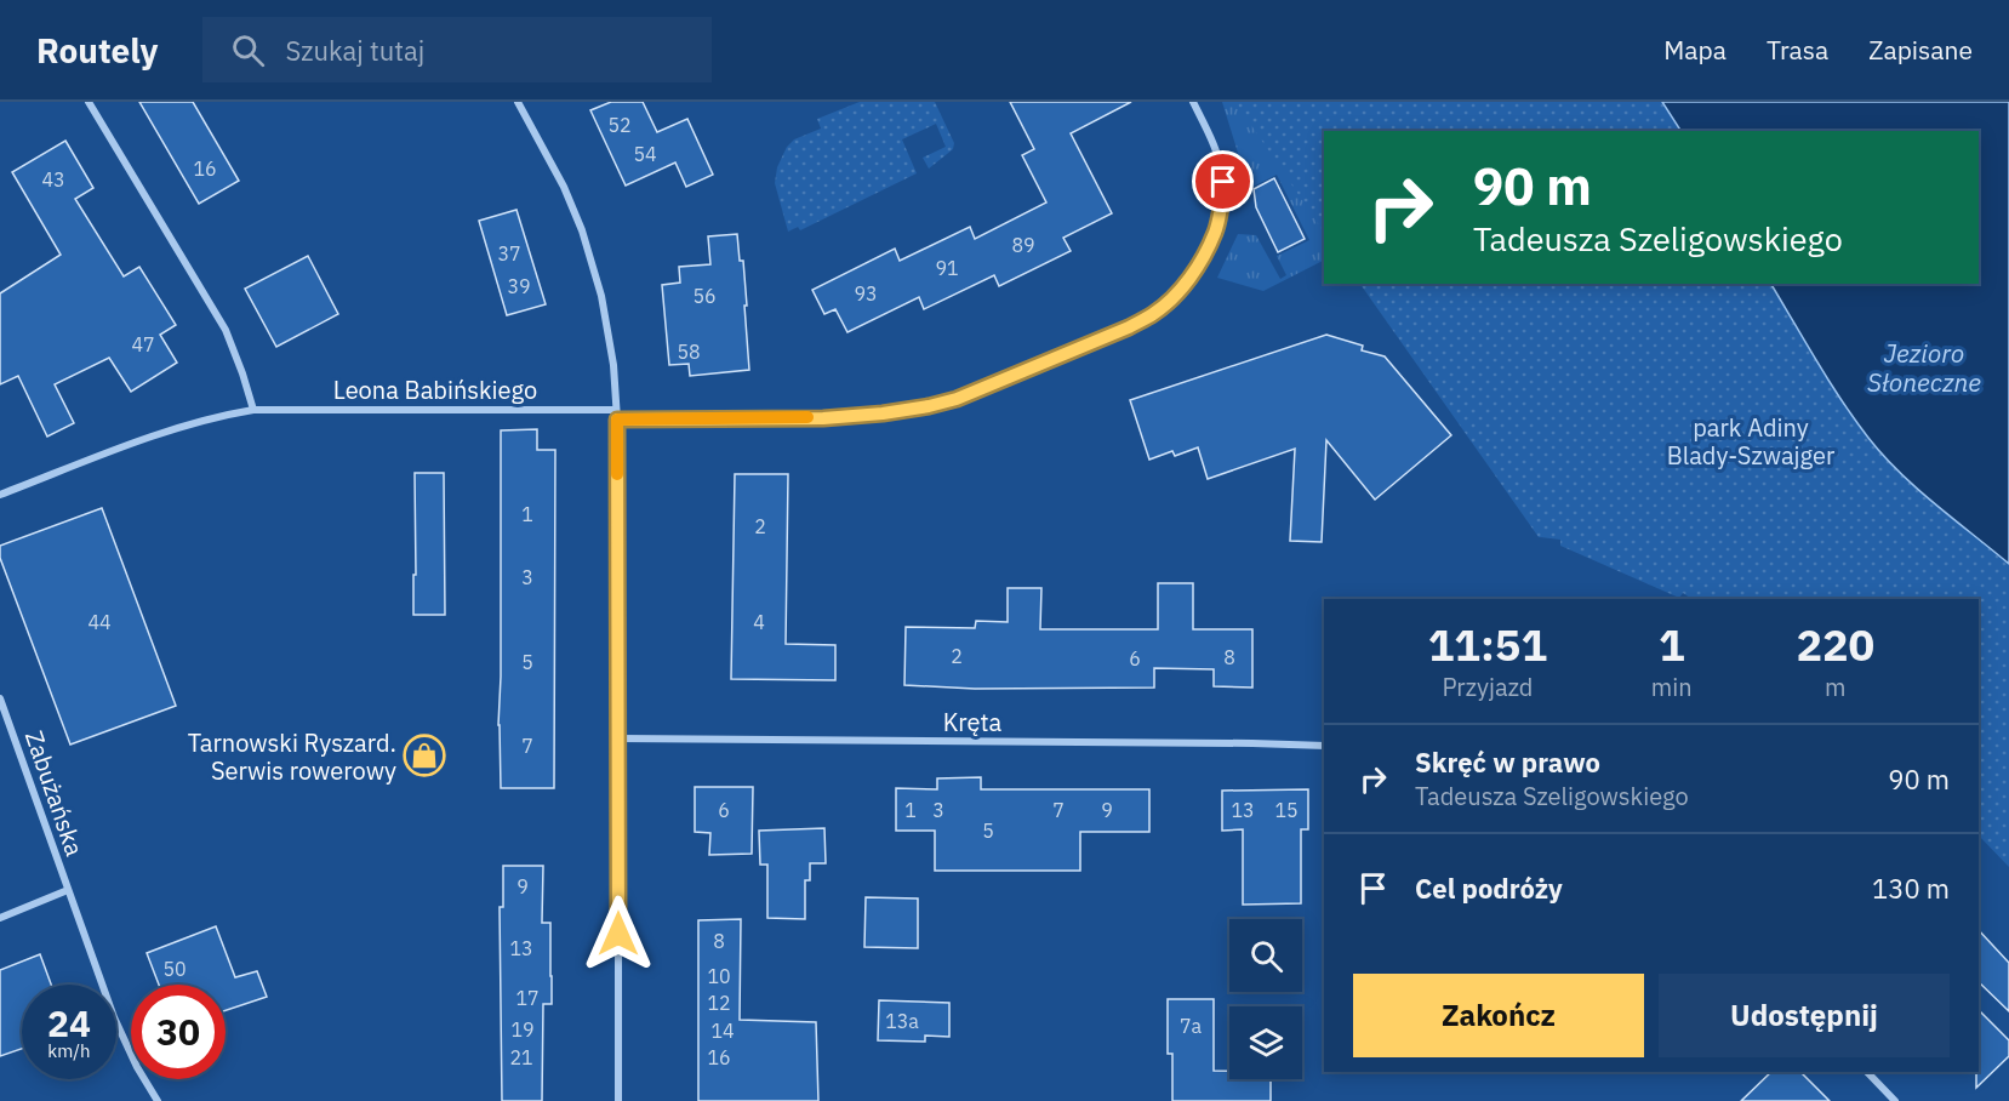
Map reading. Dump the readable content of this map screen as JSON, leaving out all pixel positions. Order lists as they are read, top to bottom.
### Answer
{
  "streets": {
    "street": ["Leona Babińskiego", "Kręta", "Zabużańska"]
  },
  "water": ["Jezioro Słoneczne"],
  "parks": ["park Adiny Blady-Szwajger"],
  "places": {
    "shop": ["Tarnowski Ryszard. Serwis rowerowy"]
  },
  "house_numbers": [
    "52",
    "54",
    "16",
    "43",
    "89",
    "37",
    "91",
    "39",
    "93",
    "56",
    "47",
    "58",
    "1",
    "2",
    "3",
    "44",
    "4",
    "2",
    "8",
    "6",
    "5",
    "7",
    "6",
    "1",
    "3",
    "7",
    "9",
    "13",
    "15",
    "5",
    "9",
    "8",
    "13",
    "50",
    "10",
    "17",
    "12",
    "13a",
    "7a",
    "19",
    "14",
    "21",
    "16"
  ],
  "page": {
    "header": "Routely",
    "search": "Szukaj tutaj",
    "nav": ["Mapa", "Trasa", "Zapisane"],
    "turn": ["90 m", "Tadeusza Szeligowskiego"],
    "eta": [
      "11:51",
      "Przyjazd",
      "1",
      "min",
      "220",
      "m"
    ],
    "list": [
      {
        "name": "Skręć w prawo",
        "note": "Tadeusza Szeligowskiego",
        "value": "90 m"
      },
      {
        "name": "Cel podróży",
        "value": "130 m"
      }
    ],
    "buttons": ["Zakończ", "Udostępnij"],
    "speed": "24 km/h",
    "limit": "30"
  }
}
